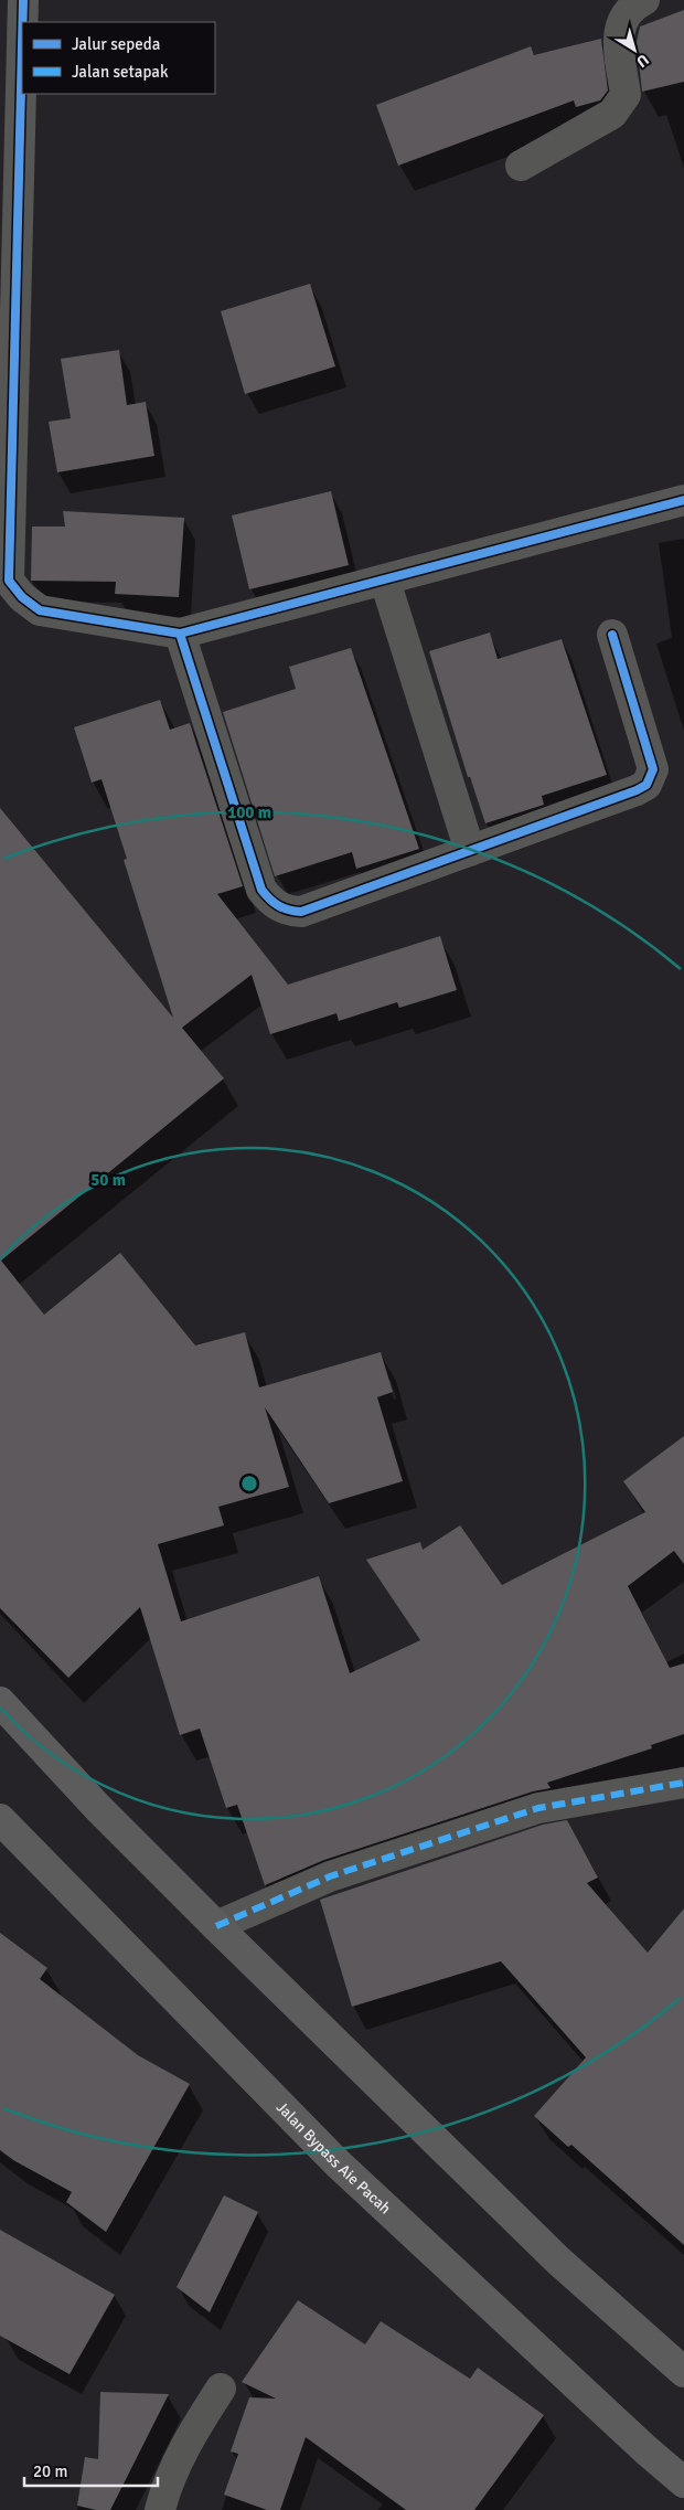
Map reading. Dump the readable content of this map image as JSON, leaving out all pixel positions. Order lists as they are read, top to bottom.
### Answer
{
  "streets": {
    "highway": ["Jalan Bypass Aie Pacah"]
  },
  "legend": ["Jalur sepeda", "Jalan setapak"],
  "scale_bar": "20 m",
  "north": "bottom right",
  "rings": ["100 m", "50 m"]
}
